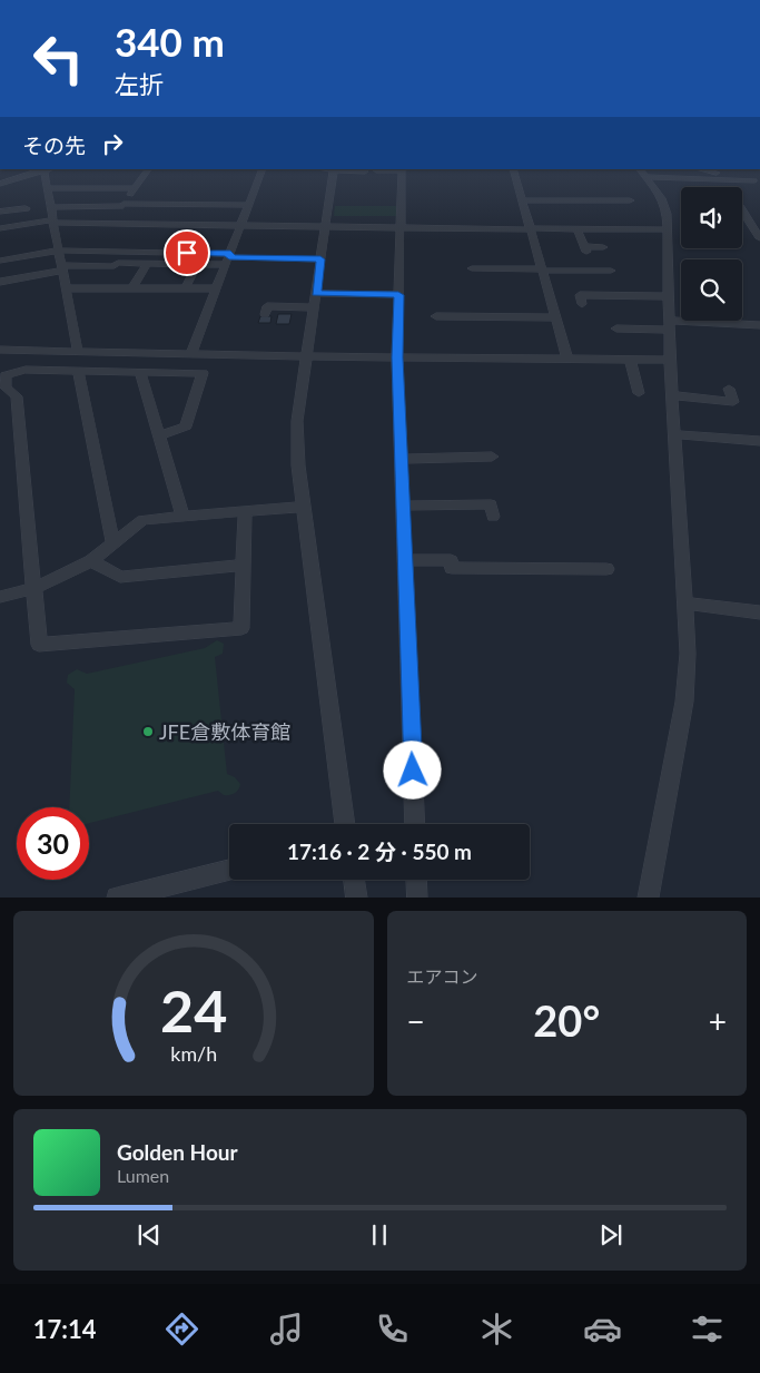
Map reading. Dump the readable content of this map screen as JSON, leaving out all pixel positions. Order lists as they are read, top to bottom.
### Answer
{
  "places": ["JFE倉敷体育館"],
  "page": {
    "turn": ["340 m", "左折"],
    "then": "その先",
    "limit": "30",
    "trip": "17:16 · 2 分 · 550 m",
    "tile": "エアコン",
    "heat": ["−", "20°", "+"],
    "song": ["Golden Hour", "Lumen"],
    "tabs": "17:14",
    "gauge": ["24", "km/h"]
  }
}
